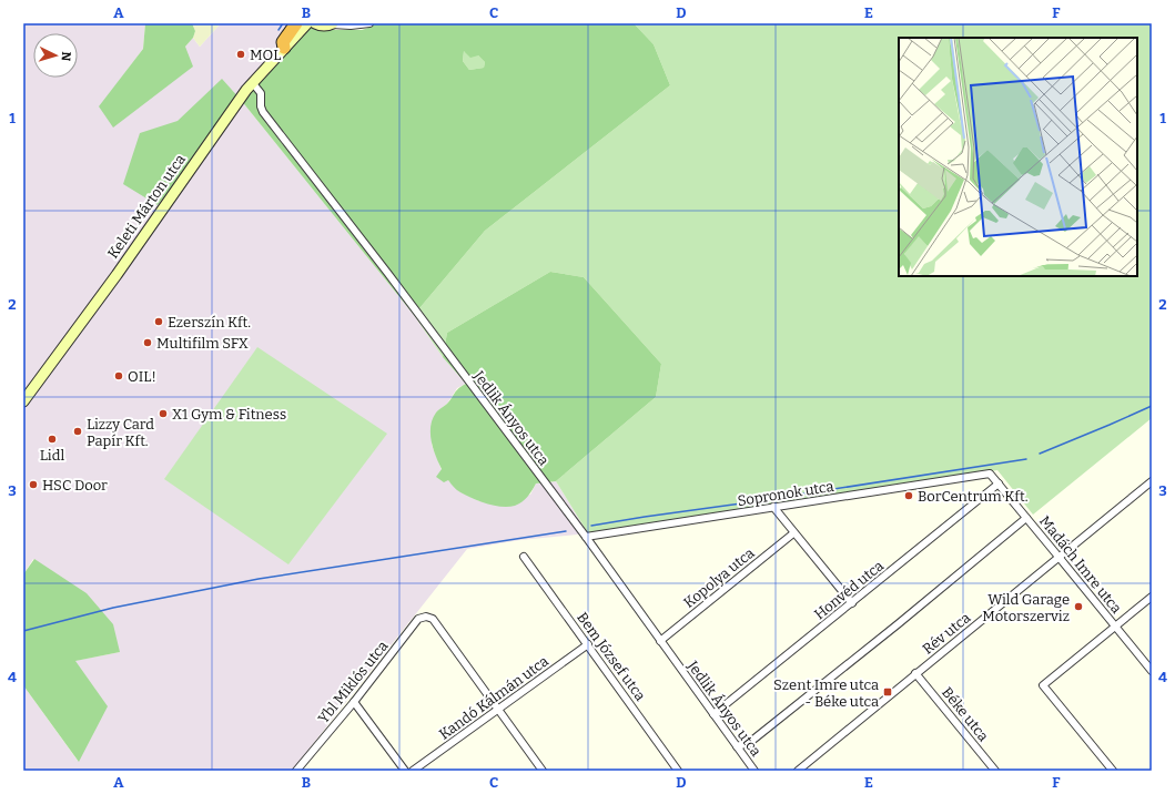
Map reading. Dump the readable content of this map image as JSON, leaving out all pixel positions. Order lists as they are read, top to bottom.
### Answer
{
  "streets": {
    "main road": ["Keleti Márton utca"],
    "street": [
      "Jedlik Ányos utca",
      "Sopronok utca",
      "Madách Imre utca",
      "Kopolya utca",
      "Honvéd utca",
      "Rév utca",
      "Bem József utca",
      "Ybl Miklós utca",
      "Kandó Kálmán utca",
      "Béke utca"
    ]
  },
  "crossings": [
    ["Keleti Márton utca", "Jedlik Ányos utca"],
    ["Jedlik Ányos utca", "Sopronok utca"],
    ["Jedlik Ányos utca", "Kopolya utca"],
    ["Jedlik Ányos utca", "Honvéd utca"],
    ["Sopronok utca", "Madách Imre utca"],
    ["Madách Imre utca", "Honvéd utca"],
    ["Madách Imre utca", "Rév utca"],
    ["Rév utca", "Béke utca"],
    ["Bem József utca", "Kandó Kálmán utca"],
    ["Ybl Miklós utca", "Kandó Kálmán utca"]
  ],
  "places": {
    "other": [
      "MOL",
      "Ezerszín Kft.",
      "Multifilm SFX",
      "OIL!",
      "X1 Gym & Fitness",
      "Lizzy Card Papír Kft.",
      "Lidl",
      "HSC Door",
      "BorCentrum Kft.",
      "Wild Garage Motorszerviz"
    ],
    "transit": ["Szent Imre utca - Béke utca"]
  },
  "north": "right",
  "grid": {
    "columns": [
      "A",
      "B",
      "C",
      "D",
      "E",
      "F"
    ],
    "rows": [
      "1",
      "2",
      "3",
      "4"
    ]
  }
}
